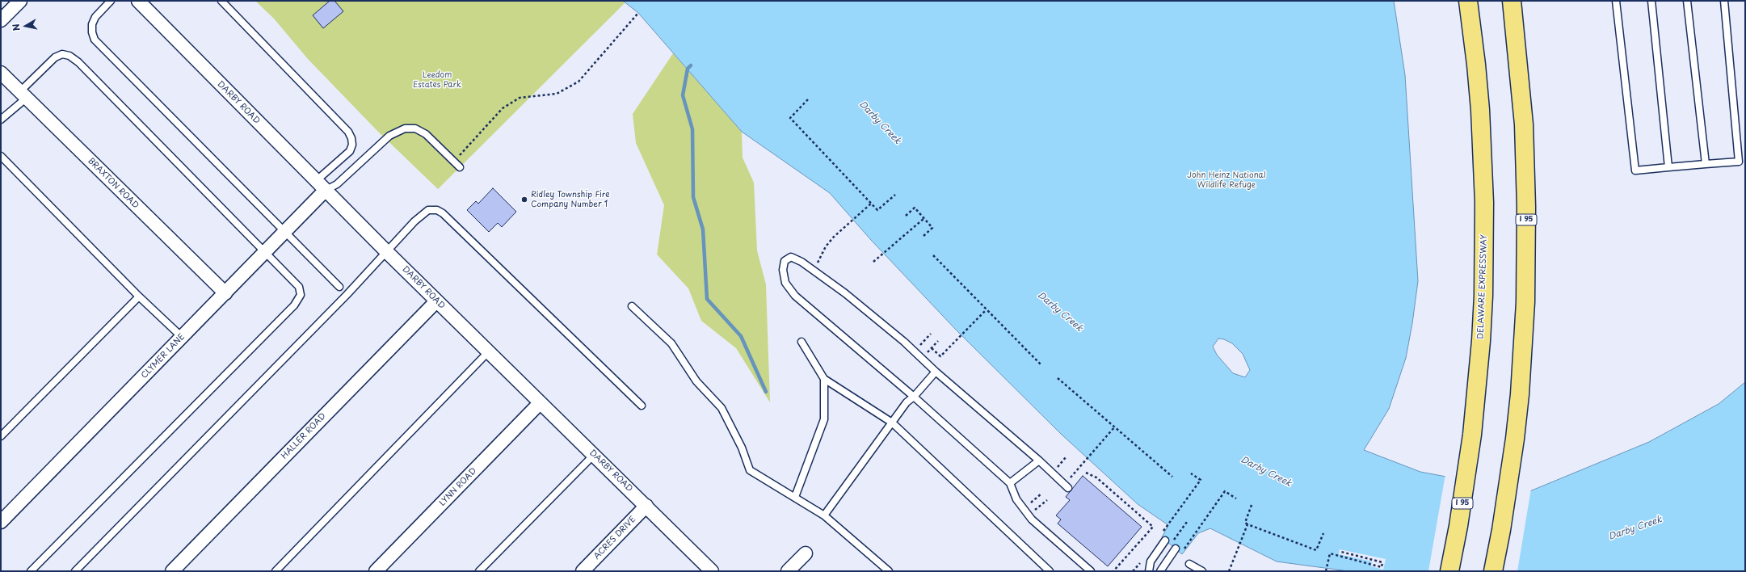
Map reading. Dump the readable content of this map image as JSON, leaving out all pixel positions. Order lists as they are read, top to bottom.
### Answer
{
  "streets": {
    "highway": ["I 95", "DELAWARE EXPRESSWAY"],
    "street": [
      "DARBY ROAD",
      "BRAXTON ROAD",
      "CLYMER LANE",
      "HALLER ROAD",
      "LYNN ROAD",
      "ACRES DRIVE"
    ]
  },
  "crossings": [
    ["DARBY ROAD", "CLYMER LANE"],
    ["DARBY ROAD", "HALLER ROAD"],
    ["DARBY ROAD", "LYNN ROAD"],
    ["DARBY ROAD", "ACRES DRIVE"],
    ["BRAXTON ROAD", "CLYMER LANE"]
  ],
  "water": ["Darby Creek"],
  "parks": ["Leedom Estates Park", "John Heinz National Wildlife Refuge"],
  "places": ["Ridley Township Fire Company Number 1"],
  "north": "left"
}
